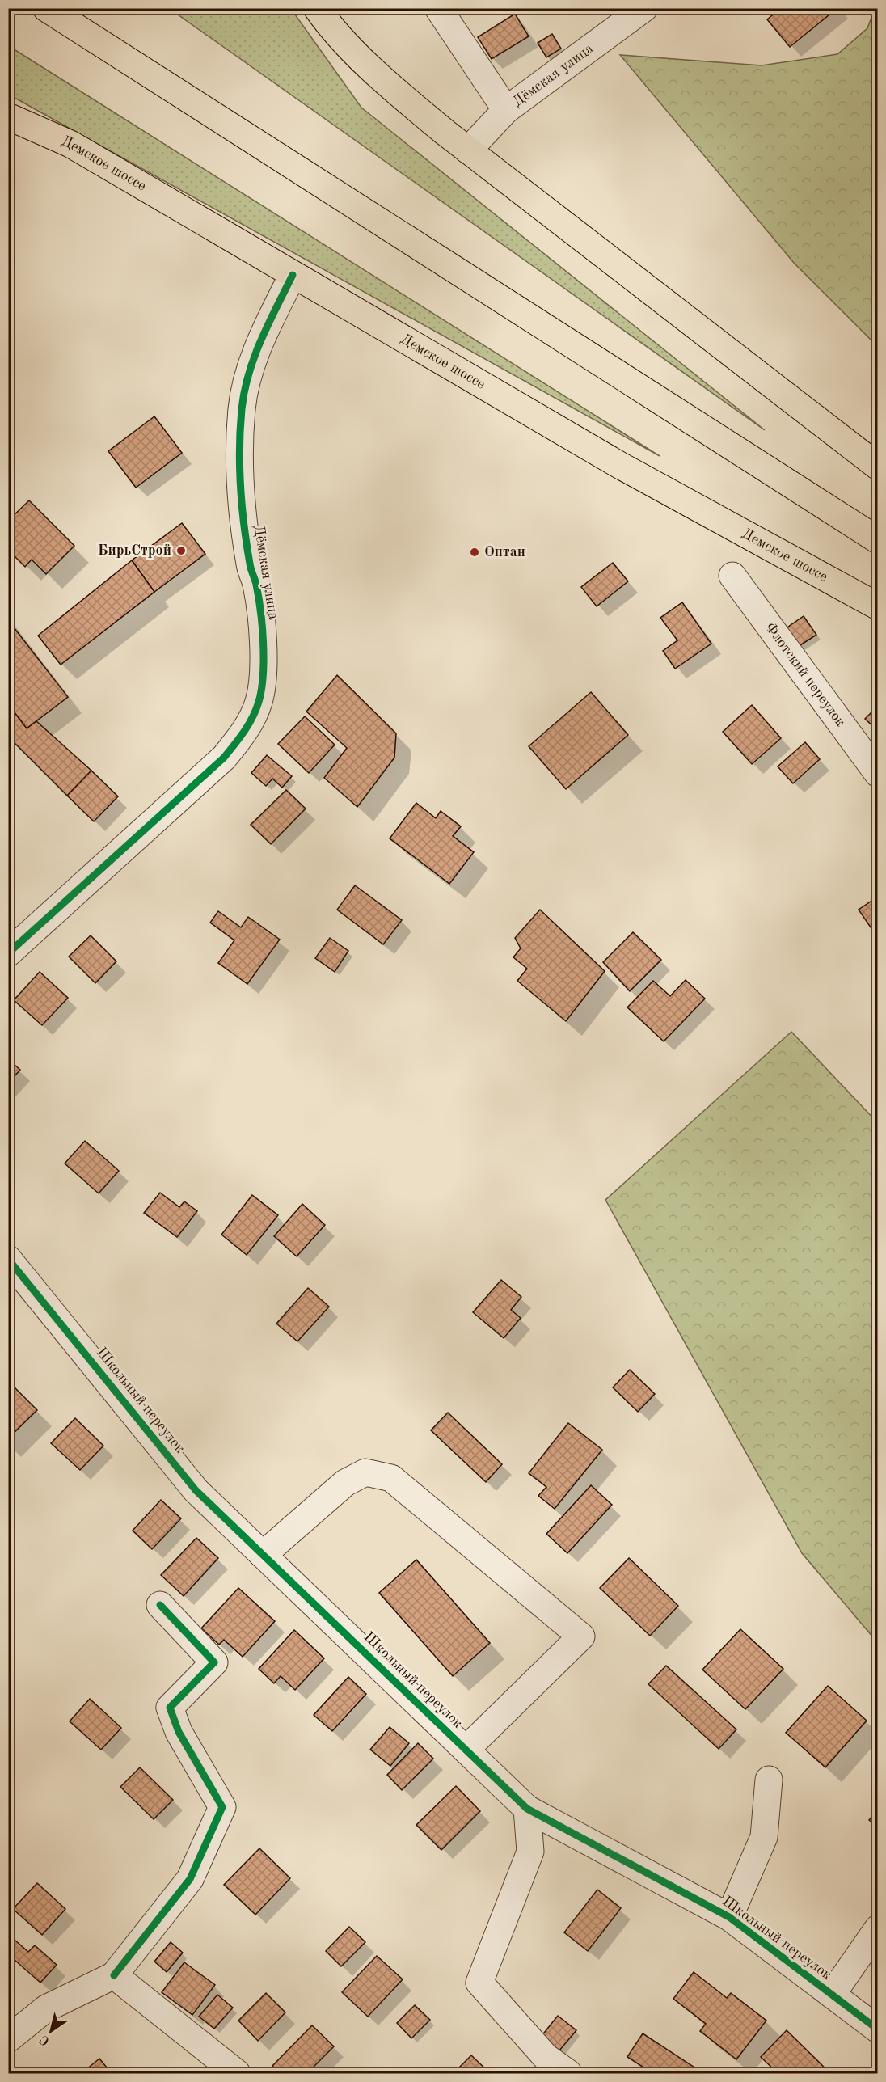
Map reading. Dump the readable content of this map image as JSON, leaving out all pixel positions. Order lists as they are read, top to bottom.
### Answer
{
  "streets": {
    "main road": ["Демское шоссе"],
    "street": ["Дёмская улица", "Флотский переулок", "Школьный переулок"]
  },
  "crossings": [
    ["Дёмская улица", "Демское шоссе"]
  ],
  "places": ["БирьСтрой", "Оптан"],
  "north": "bottom left"
}
